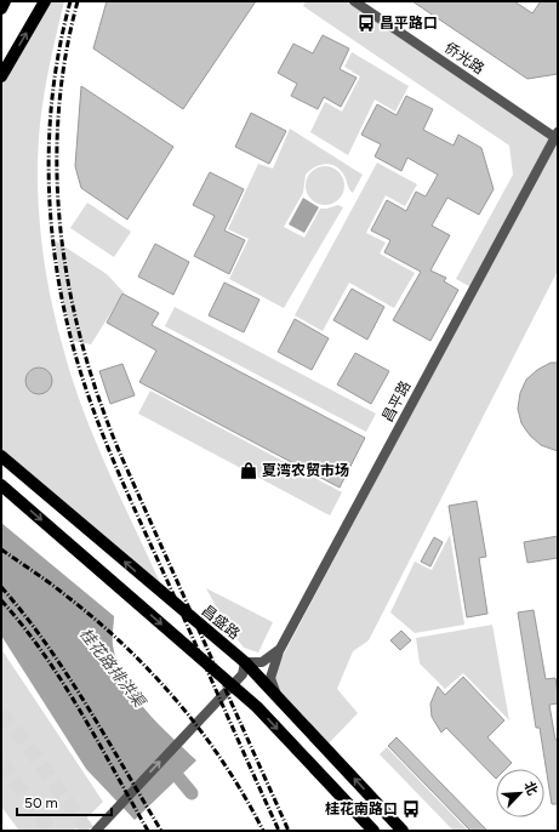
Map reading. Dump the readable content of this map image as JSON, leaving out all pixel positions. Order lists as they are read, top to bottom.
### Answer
{
  "streets": {
    "main road": ["昌盛路"],
    "street": ["侨光路", "昌平路"]
  },
  "crossings": [
    ["侨光路", "昌平路"],
    ["昌平路", "昌盛路"]
  ],
  "water": ["桂花路排洪渠"],
  "places": {
    "bus stop": ["昌平路口", "桂花南路口"],
    "shop": ["夏湾农贸市场"]
  },
  "scale_bar": "50 m",
  "north": "top right"
}
